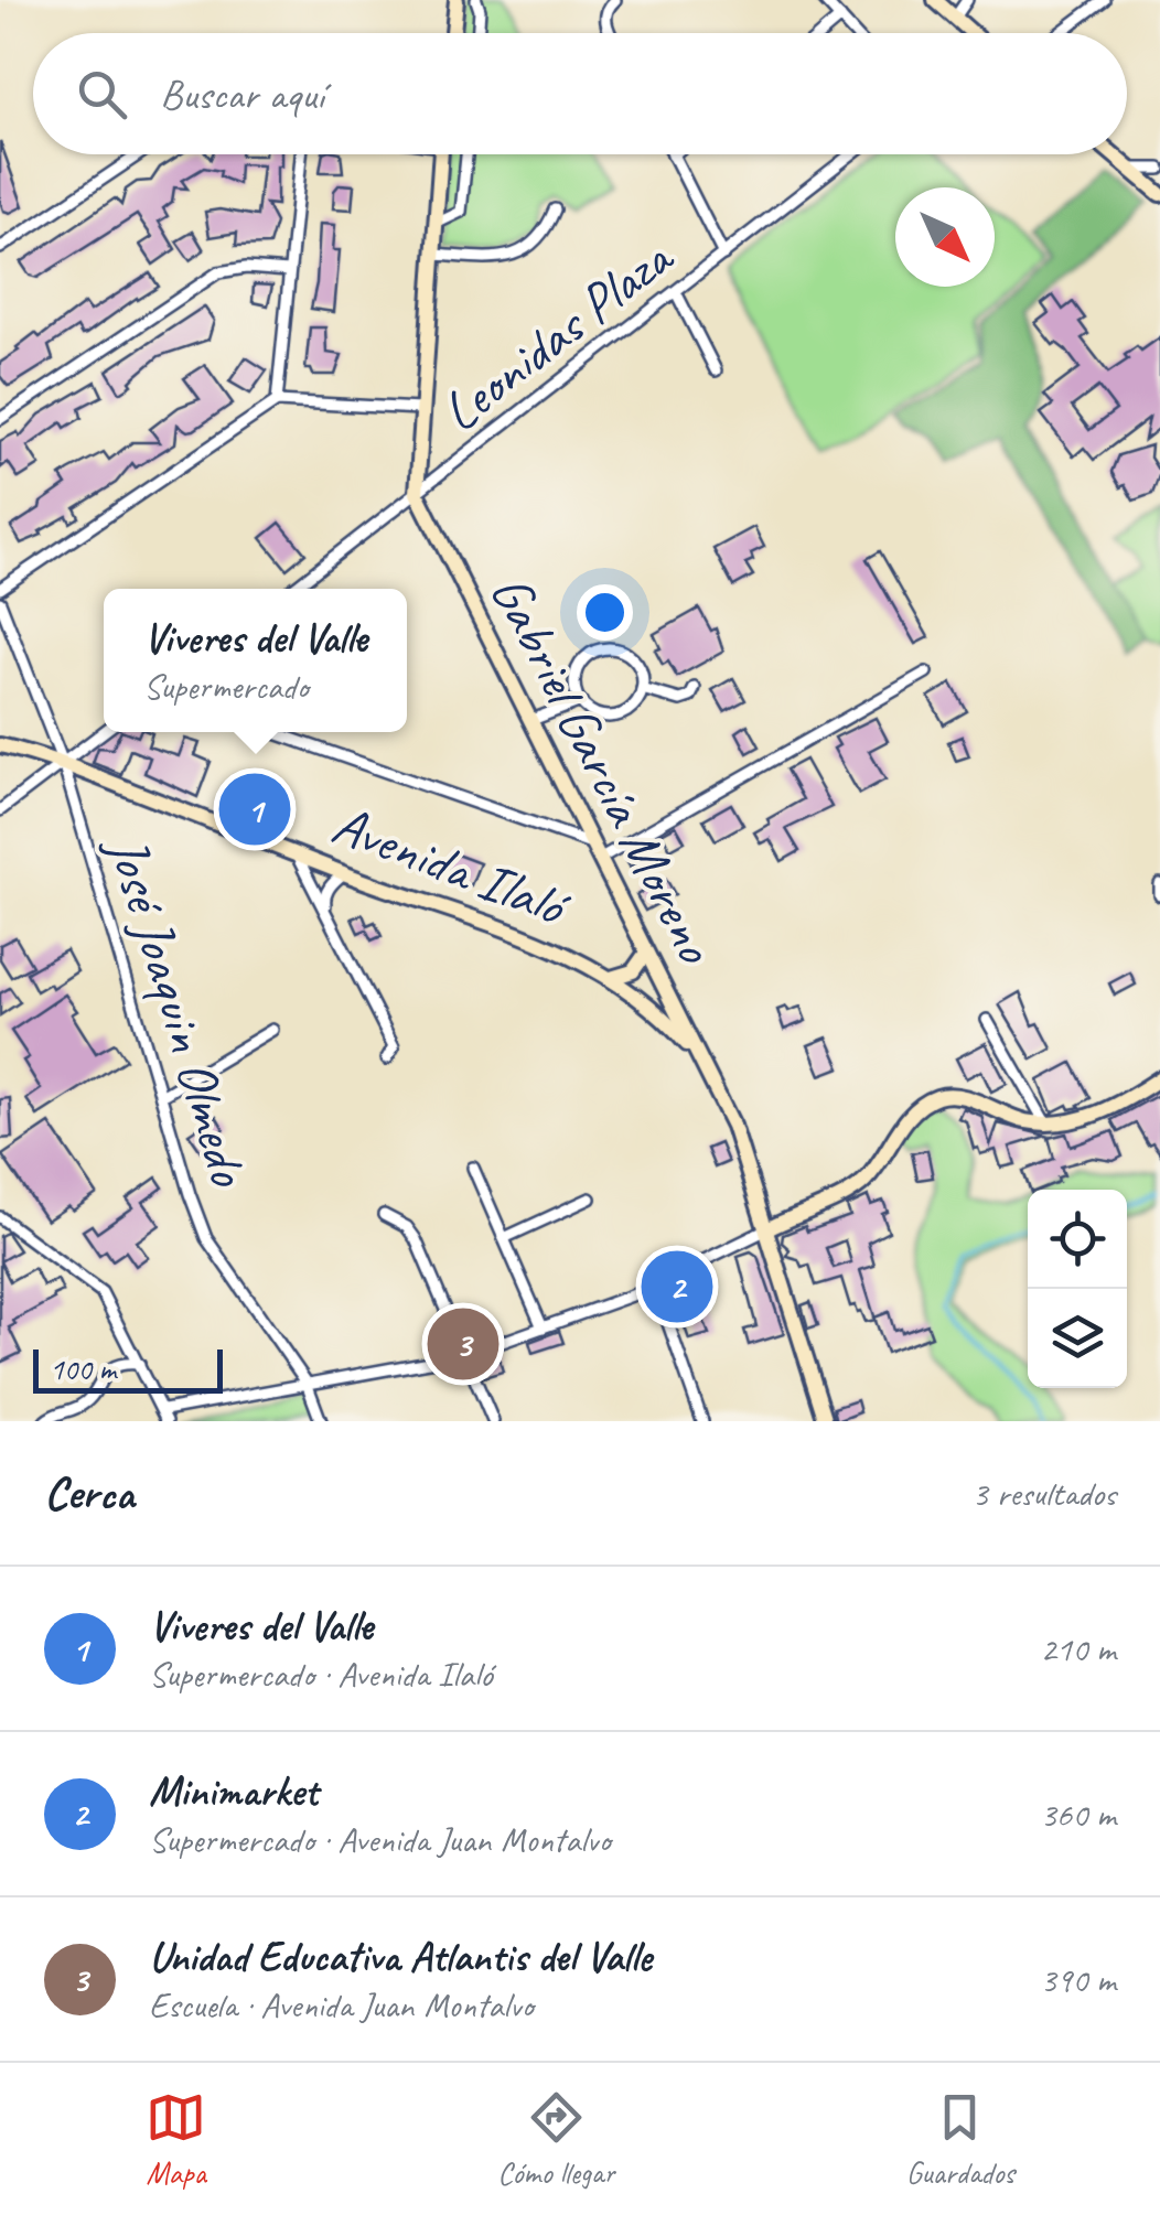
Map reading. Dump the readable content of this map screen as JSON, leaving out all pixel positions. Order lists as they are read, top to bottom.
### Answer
{
  "streets": {
    "street": [
      "Leonidas Plaza",
      "Gabriel García Moreno",
      "Avenida Ilaló",
      "José Joaquin Olmedo"
    ]
  },
  "crossings": [
    ["Leonidas Plaza", "Gabriel García Moreno"],
    ["Gabriel García Moreno", "Avenida Ilaló"],
    ["Avenida Ilaló", "José Joaquin Olmedo"]
  ],
  "scale_bar": "100 m",
  "north": "bottom right",
  "page": {
    "search": "Buscar aquí",
    "popup": ["Viveres del Valle", "Supermercado"],
    "pins": ["1", "2", "3"],
    "scale": "100 m",
    "heading": ["Cerca", "3 resultados"],
    "list": [
      {
        "mark": "1",
        "name": "Viveres del Valle",
        "note": "Supermercado · Avenida Ilaló",
        "value": "210 m"
      },
      {
        "mark": "2",
        "name": "Minimarket",
        "note": "Supermercado · Avenida Juan Montalvo",
        "value": "360 m"
      },
      {
        "mark": "3",
        "name": "Unidad Educativa Atlantis del Valle",
        "note": "Escuela · Avenida Juan Montalvo",
        "value": "390 m"
      }
    ],
    "nav": ["Mapa", "Cómo llegar", "Guardados"]
  }
}
